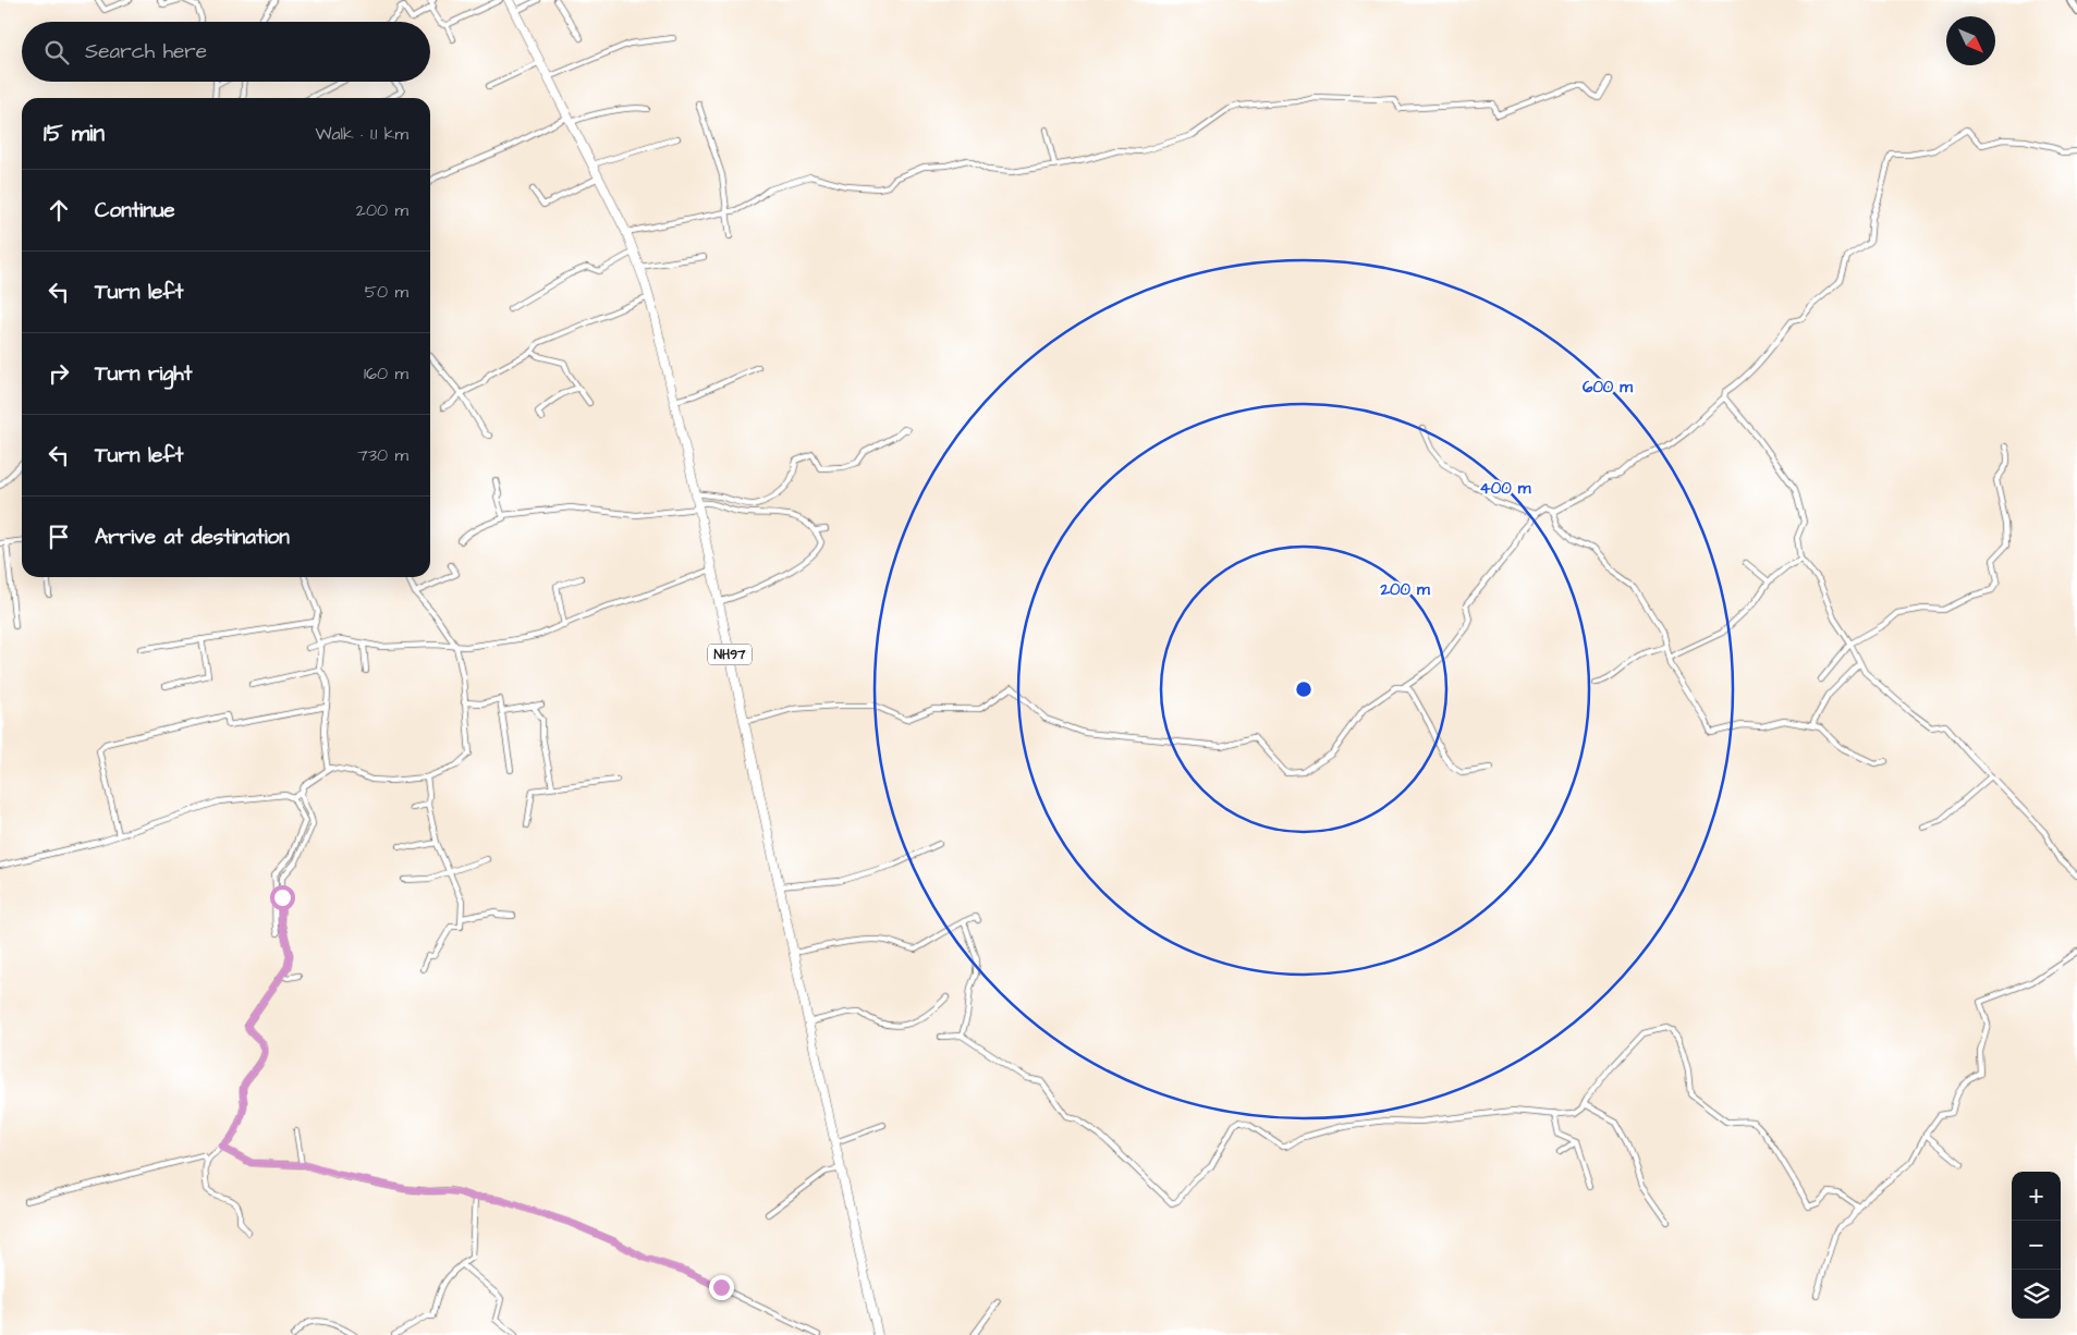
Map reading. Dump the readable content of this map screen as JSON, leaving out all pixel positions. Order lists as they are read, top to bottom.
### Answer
{
  "streets": {
    "highway": ["NH97"]
  },
  "north": "bottom right",
  "page": {
    "search": "Search here",
    "heading": ["15 min", "Walk · 1.1 km"],
    "list": [
      ["Continue", "200 m"],
      ["Turn left", "50 m"],
      ["Turn right", "160 m"],
      ["Turn left", "730 m"],
      "Arrive at destination"
    ],
    "map_buttons": ["+", "−"]
  },
  "rings": ["600 m", "400 m", "200 m"]
}
